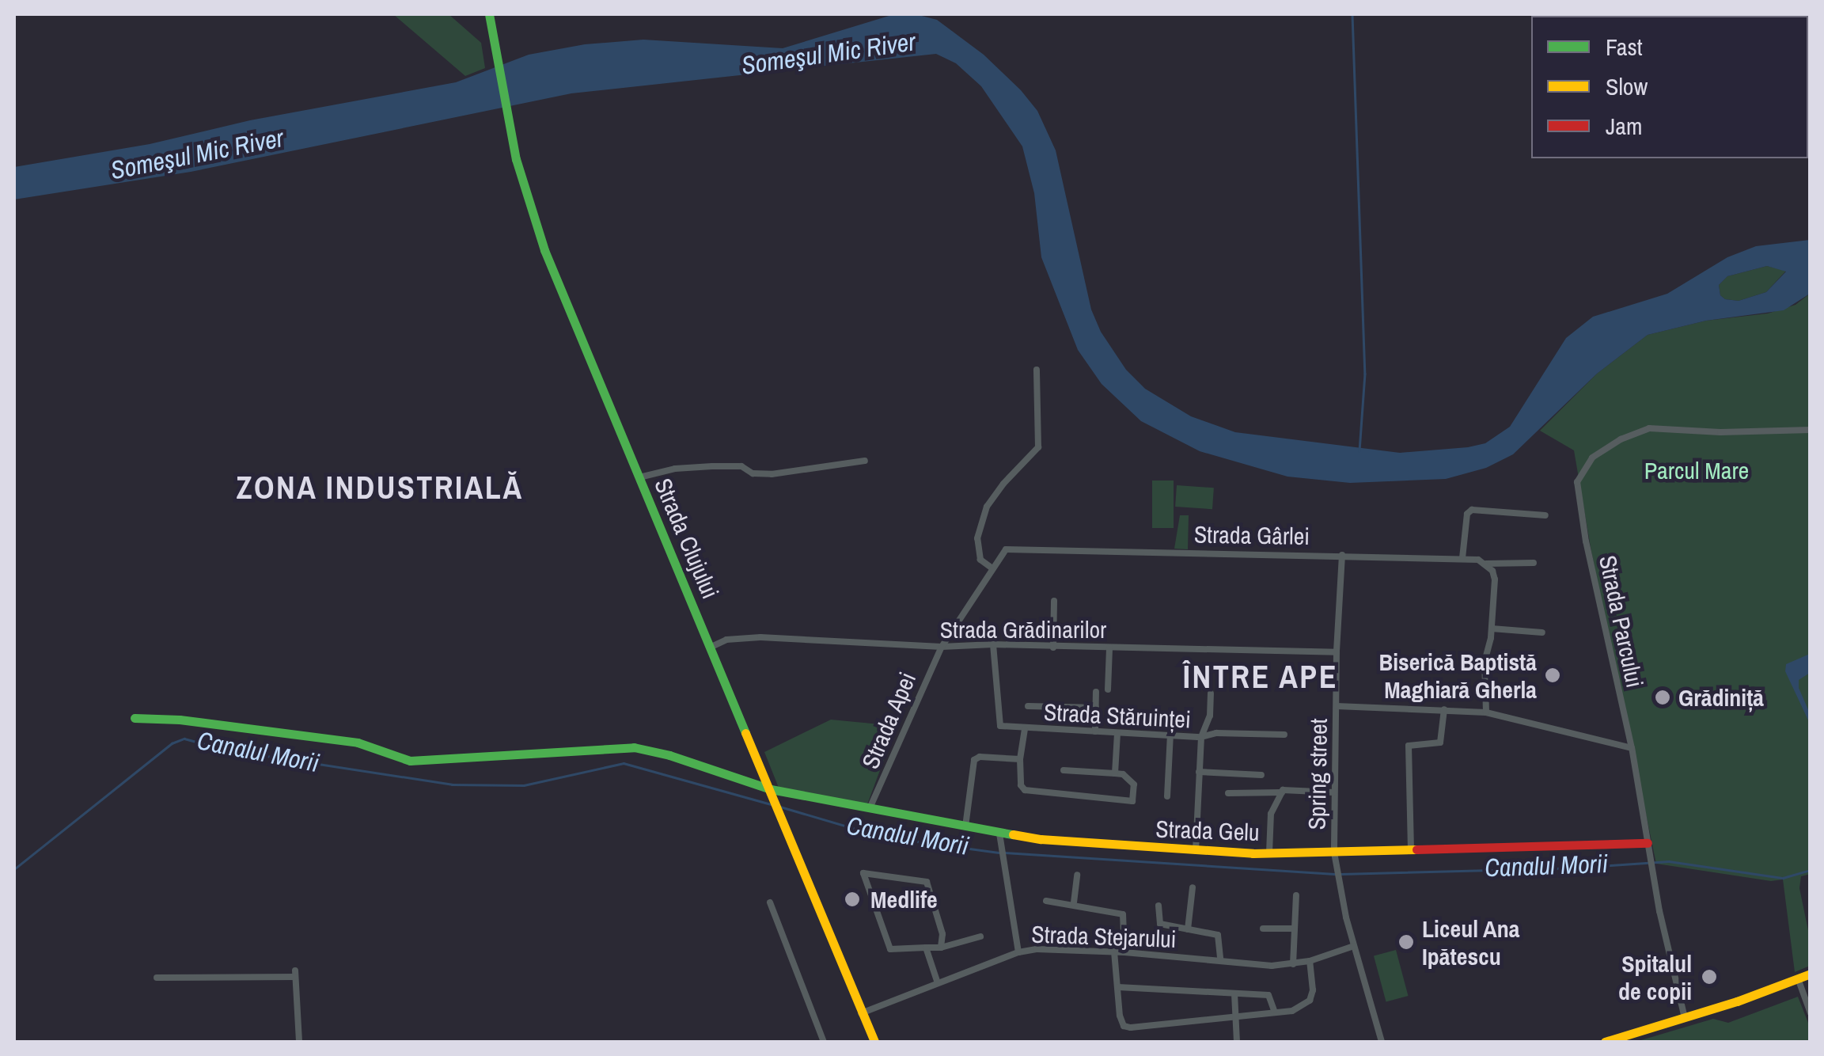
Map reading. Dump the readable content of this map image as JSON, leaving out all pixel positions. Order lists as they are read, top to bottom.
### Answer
{
  "streets": {
    "street": [
      "Strada Gârlei",
      "Strada Clujului",
      "Strada Parcului",
      "Strada Grădinarilor",
      "Strada Stăruinței",
      "Strada Apei",
      "Spring street",
      "Strada Gelu",
      "Strada Stejarului"
    ]
  },
  "crossings": [
    ["Strada Gârlei", "Strada Apei"],
    ["Strada Gârlei", "Spring street"],
    ["Strada Clujului", "Strada Grădinarilor"],
    ["Strada Clujului", "Strada Gelu"],
    ["Strada Clujului", "Strada Stejarului"],
    ["Strada Parcului", "Strada Gelu"],
    ["Strada Grădinarilor", "Strada Stăruinței"],
    ["Strada Grădinarilor", "Strada Apei"],
    ["Strada Grădinarilor", "Spring street"],
    ["Strada Stăruinței", "Strada Gelu"],
    ["Strada Apei", "Strada Gelu"],
    ["Spring street", "Strada Gelu"],
    ["Spring street", "Strada Stejarului"]
  ],
  "districts": ["ZONA INDUSTRIALĂ", "ÎNTRE APE"],
  "water": ["Someşul Mic River", "Canalul Morii"],
  "parks": ["Parcul Mare"],
  "places": [
    "Biserică Baptistă Maghiară Gherla",
    "Grădiniță",
    "Medlife",
    "Liceul Ana Ipătescu",
    "Spitalul de copii"
  ],
  "legend": ["Fast", "Slow", "Jam"]
}
